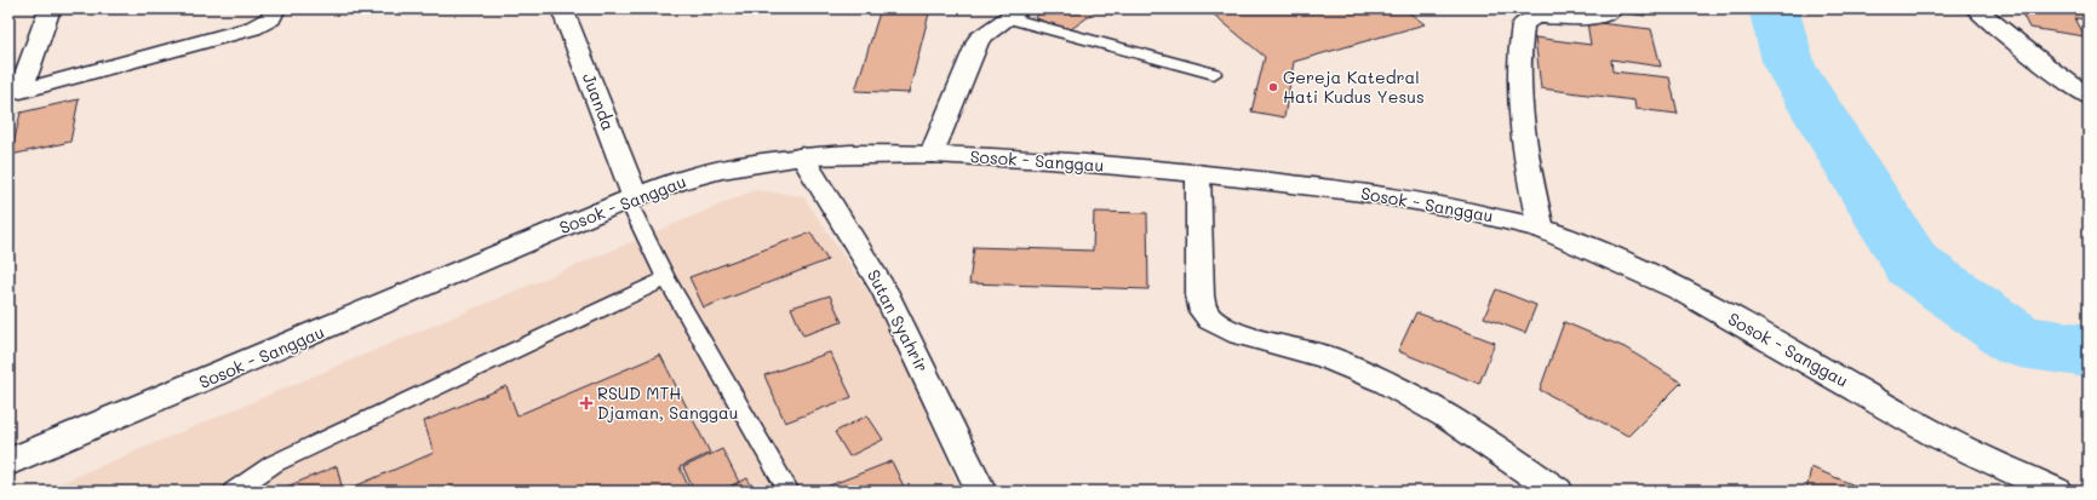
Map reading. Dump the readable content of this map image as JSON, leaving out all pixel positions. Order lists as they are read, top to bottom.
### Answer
{
  "streets": {
    "main road": ["Juanda", "Sosok - Sanggau", "Sutan Syahrir"]
  },
  "crossings": [
    ["Juanda", "Sosok - Sanggau"],
    ["Sosok - Sanggau", "Sutan Syahrir"]
  ],
  "places": {
    "other": ["Gereja Katedral Hati Kudus Yesus"],
    "health": ["RSUD MTH Djaman, Sanggau"]
  }
}
